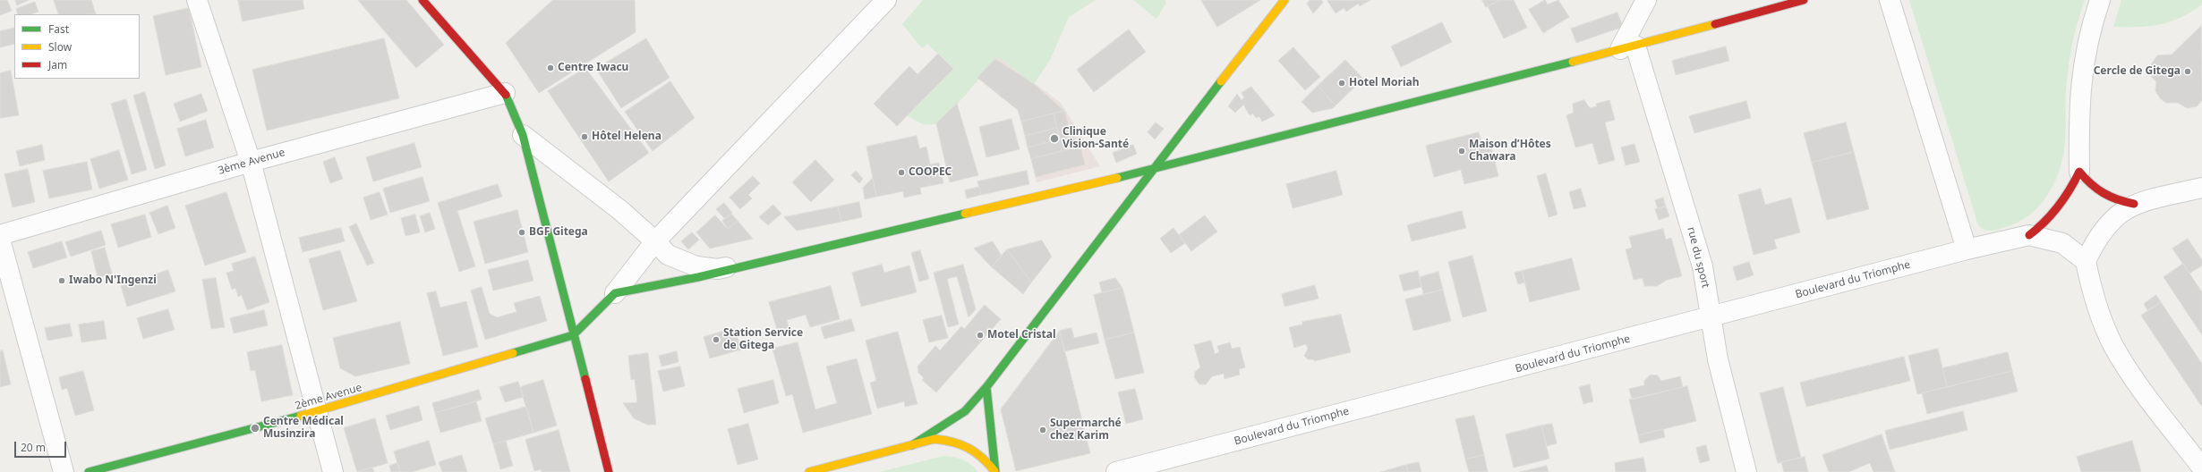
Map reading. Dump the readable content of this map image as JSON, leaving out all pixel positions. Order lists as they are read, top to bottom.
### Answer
{
  "streets": {
    "street": [
      "3ème Avenue",
      "rue du sport",
      "Boulevard du Triomphe",
      "2ème Avenue"
    ]
  },
  "crossings": [
    ["rue du sport", "Boulevard du Triomphe"]
  ],
  "places": [
    "Centre Iwacu",
    "Cercle de Gitega",
    "Hotel Moriah",
    "Hôtel Helena",
    "Clinique Vision-Santé",
    "Maison d’Hôtes Chawara",
    "COOPEC",
    "BGF Gitega",
    "Iwabo N'Ingenzi",
    "Motel Cristal",
    "Station Service de Gitega",
    "Centre Médical Musinzira",
    "Supermarché chez Karim"
  ],
  "legend": ["Fast", "Slow", "Jam"],
  "scale_bar": "20 m"
}
